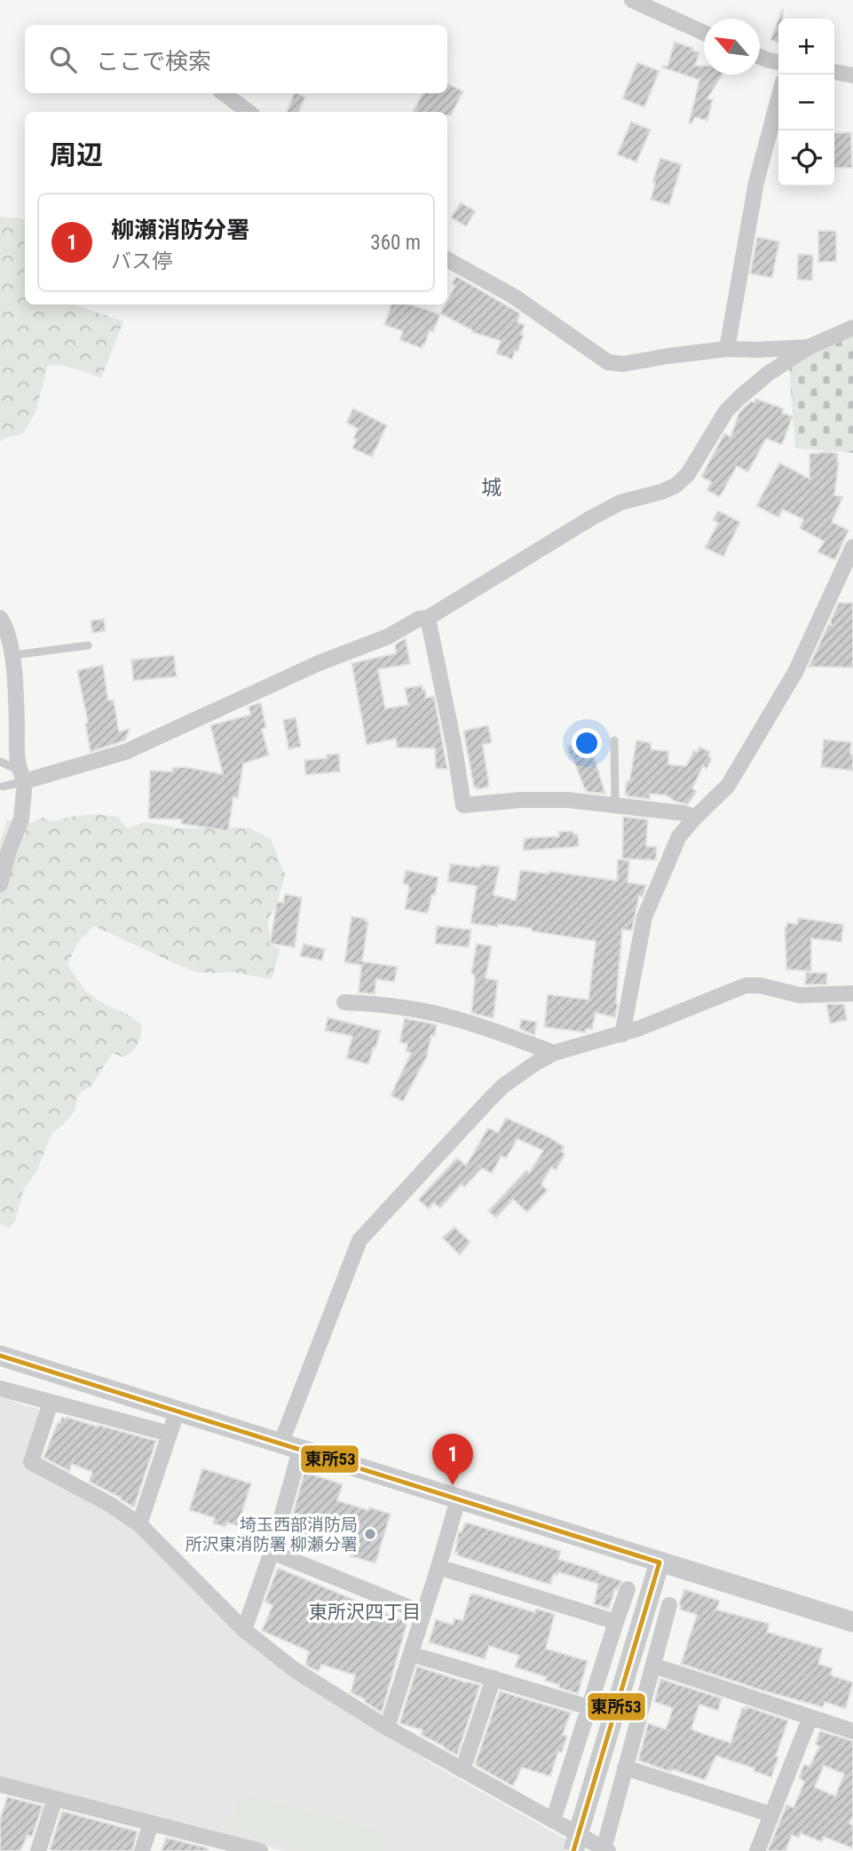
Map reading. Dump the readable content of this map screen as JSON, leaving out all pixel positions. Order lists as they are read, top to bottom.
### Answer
{
  "districts": ["城", "東所沢四丁目"],
  "places": ["埼玉西部消防局 所沢東消防署 柳瀬分署"],
  "lines": ["transit line 東所53"],
  "north": "top left",
  "page": {
    "map_buttons": ["+", "−"],
    "search": "ここで検索",
    "heading": "周辺",
    "list": [
      {
        "mark": "1",
        "name": "柳瀬消防分署",
        "note": "バス停",
        "value": "360 m"
      }
    ],
    "pins": "1"
  }
}
